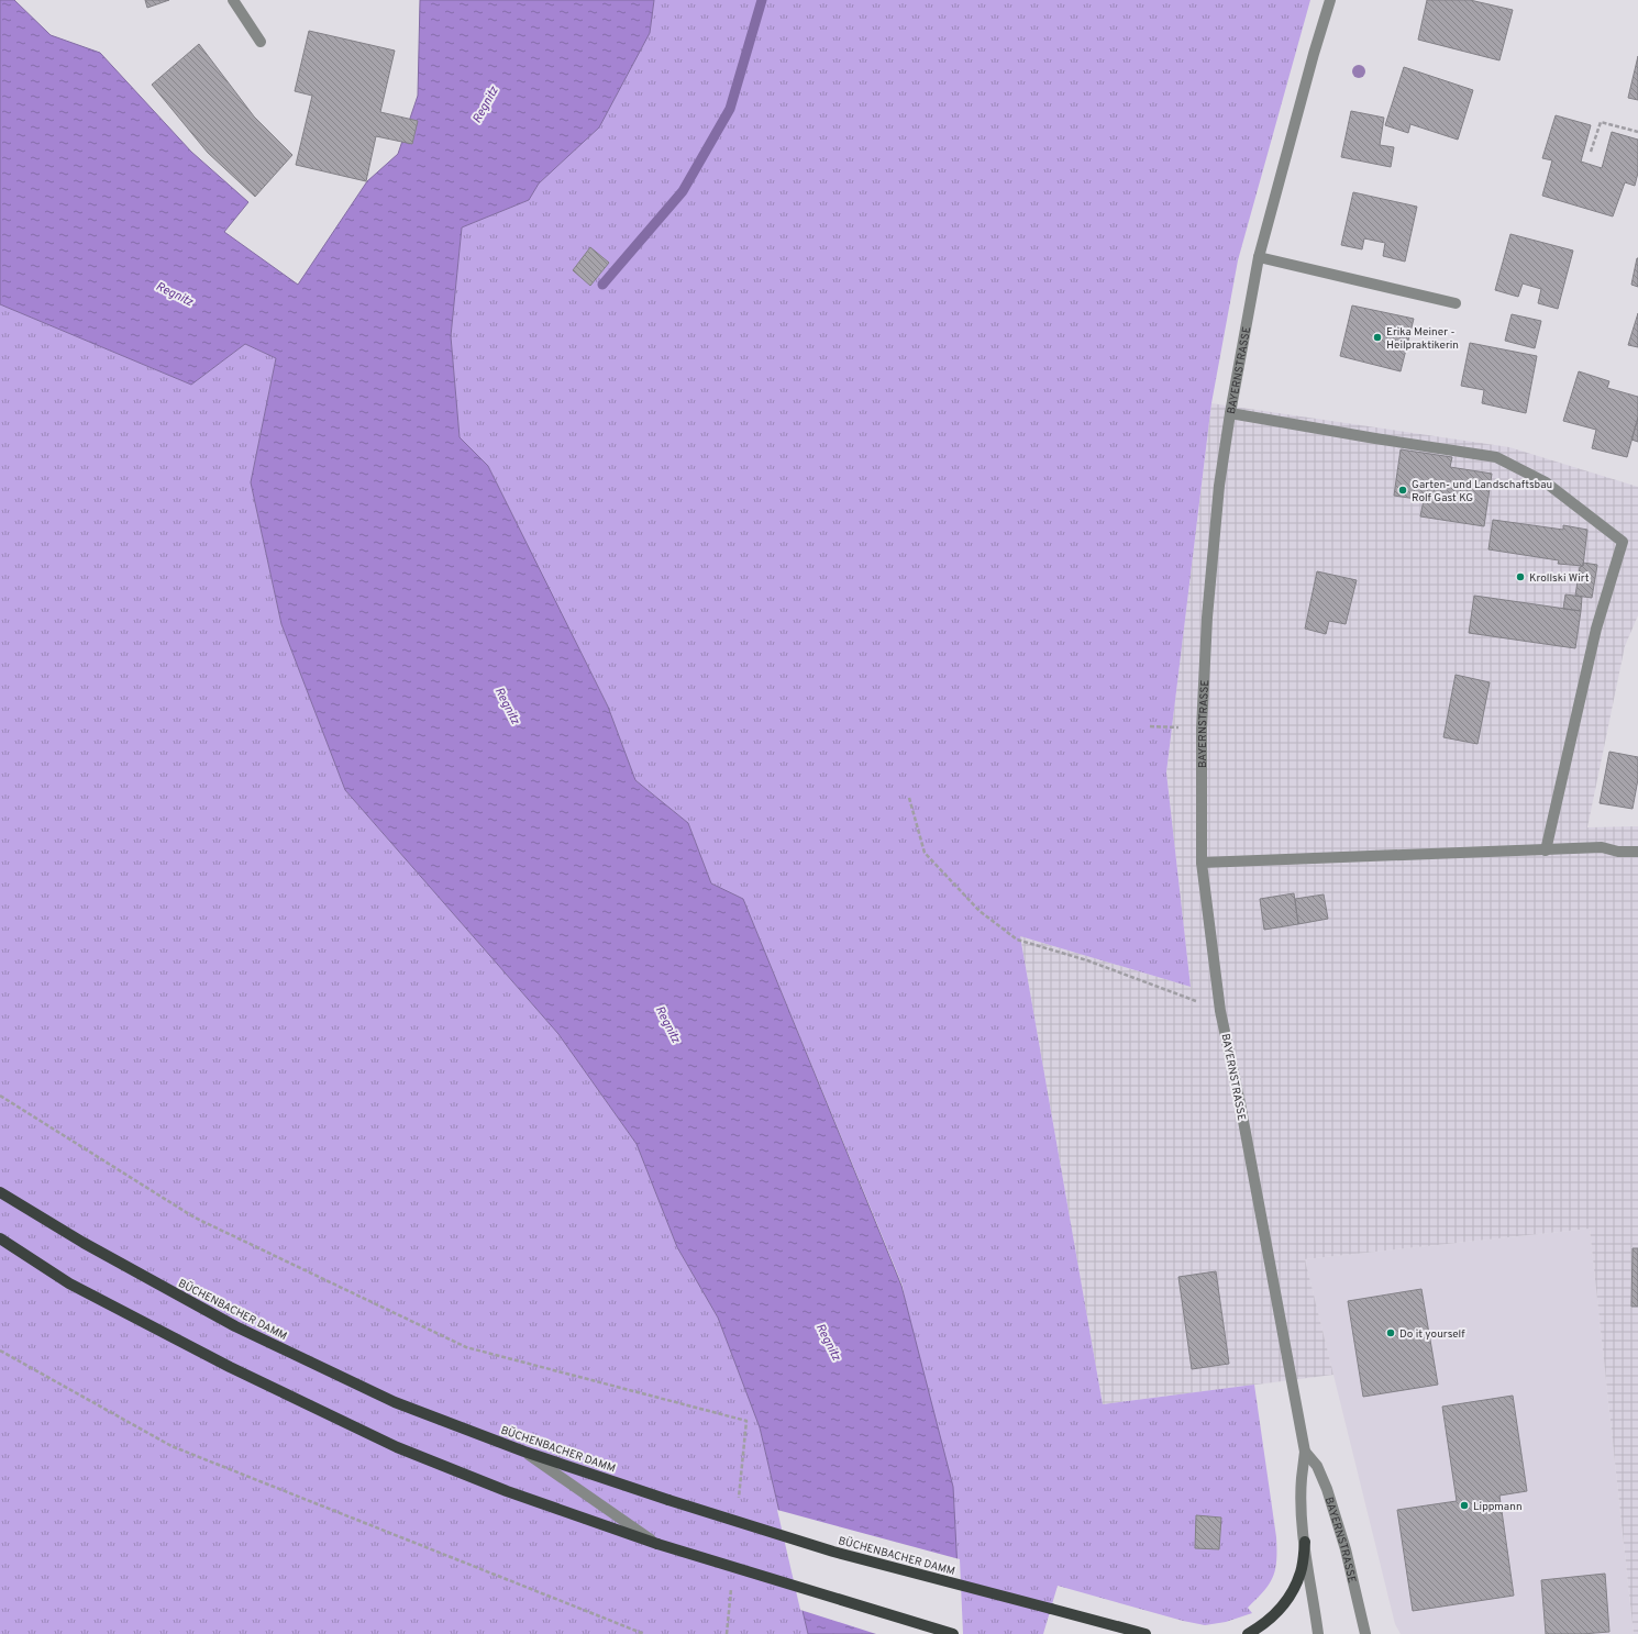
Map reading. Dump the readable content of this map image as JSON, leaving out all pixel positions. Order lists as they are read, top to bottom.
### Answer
{
  "streets": {
    "main road": ["BÜCHENBACHER DAMM"],
    "street": ["BAYERNSTRASSE"]
  },
  "water": ["Regnitz"],
  "places": [
    "Erika Meiner - Heilpraktikerin",
    "Garten- und Landschaftsbau Rolf Gast KG",
    "Krollski Wirt",
    "Do it yourself",
    "Lippmann"
  ]
}
